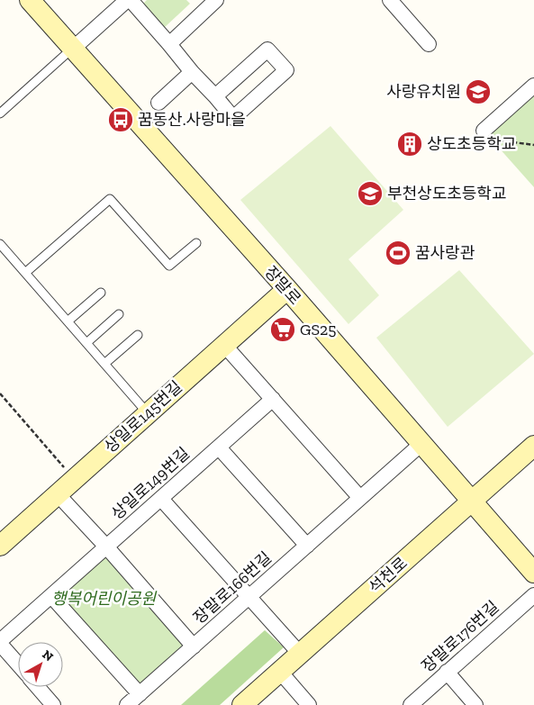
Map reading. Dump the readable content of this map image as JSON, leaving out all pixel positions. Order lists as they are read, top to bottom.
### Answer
{
  "streets": {
    "street": [
      "장말로",
      "상일로145번길",
      "상일로149번길",
      "석천로",
      "장말로166번길",
      "장말로176번길"
    ]
  },
  "crossings": [
    ["장말로", "상일로145번길"],
    ["장말로", "석천로"],
    ["장말로", "장말로166번길"]
  ],
  "parks": ["행복어린이공원"],
  "places": {
    "school or university": ["사랑유치원", "부천상도초등학교"],
    "bus stop": ["꿈동산.사랑마을"],
    "building": ["상도초등학교"],
    "sports": ["꿈사랑관"],
    "supermarket": ["GS25"]
  },
  "north": "top right"
}
